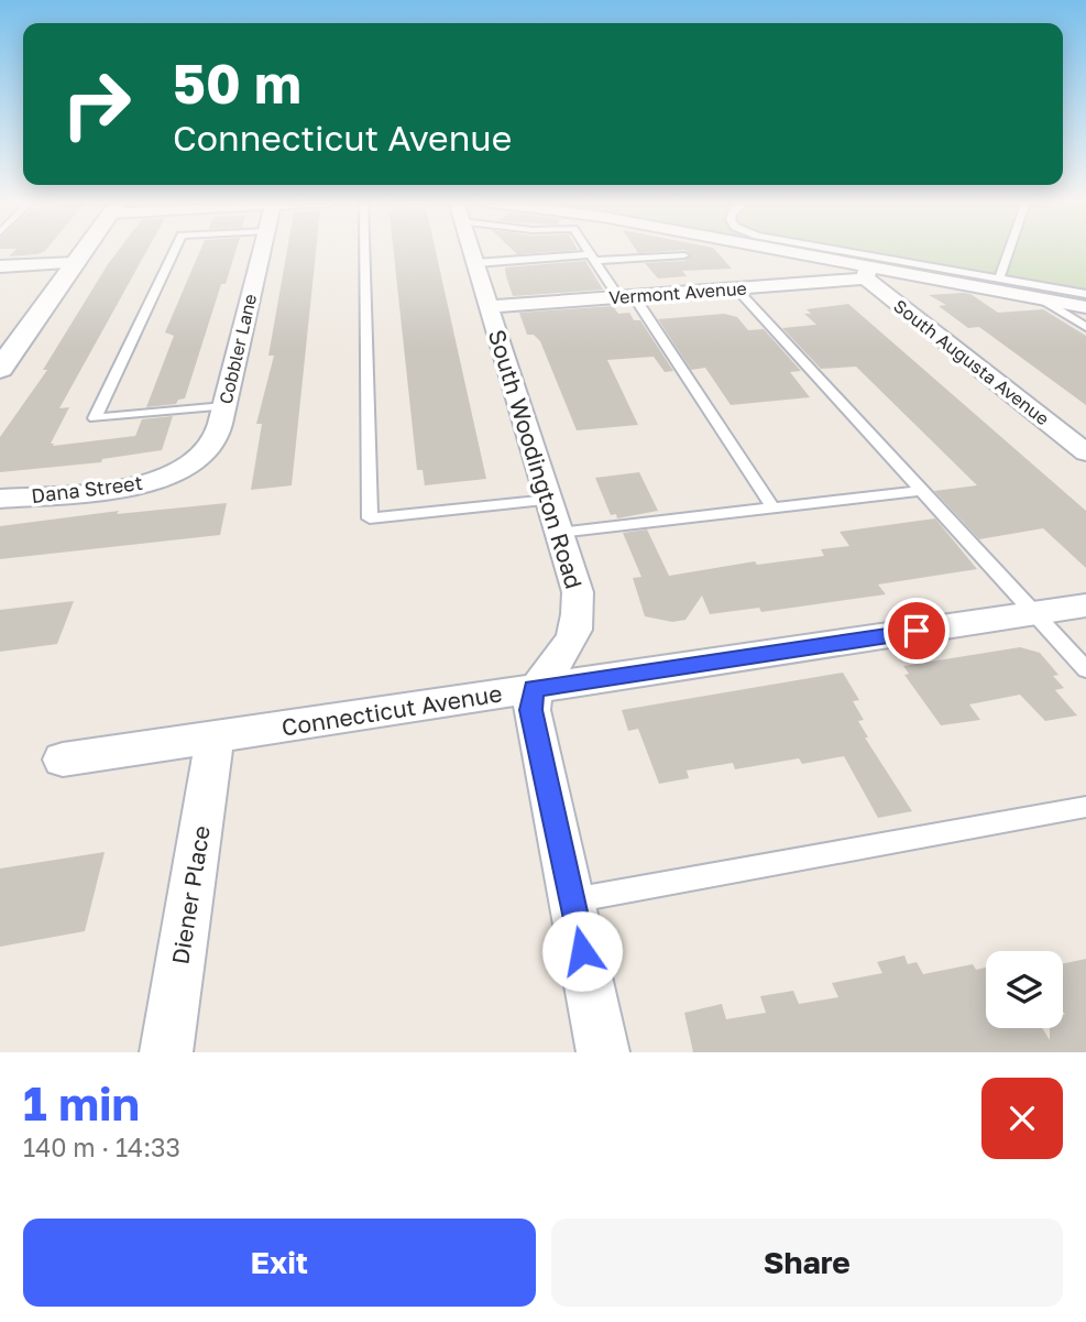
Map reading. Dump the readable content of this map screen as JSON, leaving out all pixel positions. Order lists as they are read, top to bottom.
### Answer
{
  "streets": {
    "street": [
      "Vermont Avenue",
      "Cobbler Lane",
      "South Augusta Avenue",
      "South Woodington Road",
      "Dana Street",
      "Connecticut Avenue",
      "Diener Place"
    ]
  },
  "crossings": [
    ["Vermont Avenue", "South Augusta Avenue"],
    ["Vermont Avenue", "South Woodington Road"],
    ["Cobbler Lane", "Dana Street"],
    ["South Woodington Road", "Connecticut Avenue"],
    ["Connecticut Avenue", "Diener Place"]
  ],
  "page": {
    "turn": ["50 m", "Connecticut Avenue"],
    "heading": ["1 min", "140 m · 14:33"],
    "buttons": ["Exit", "Share"]
  }
}
